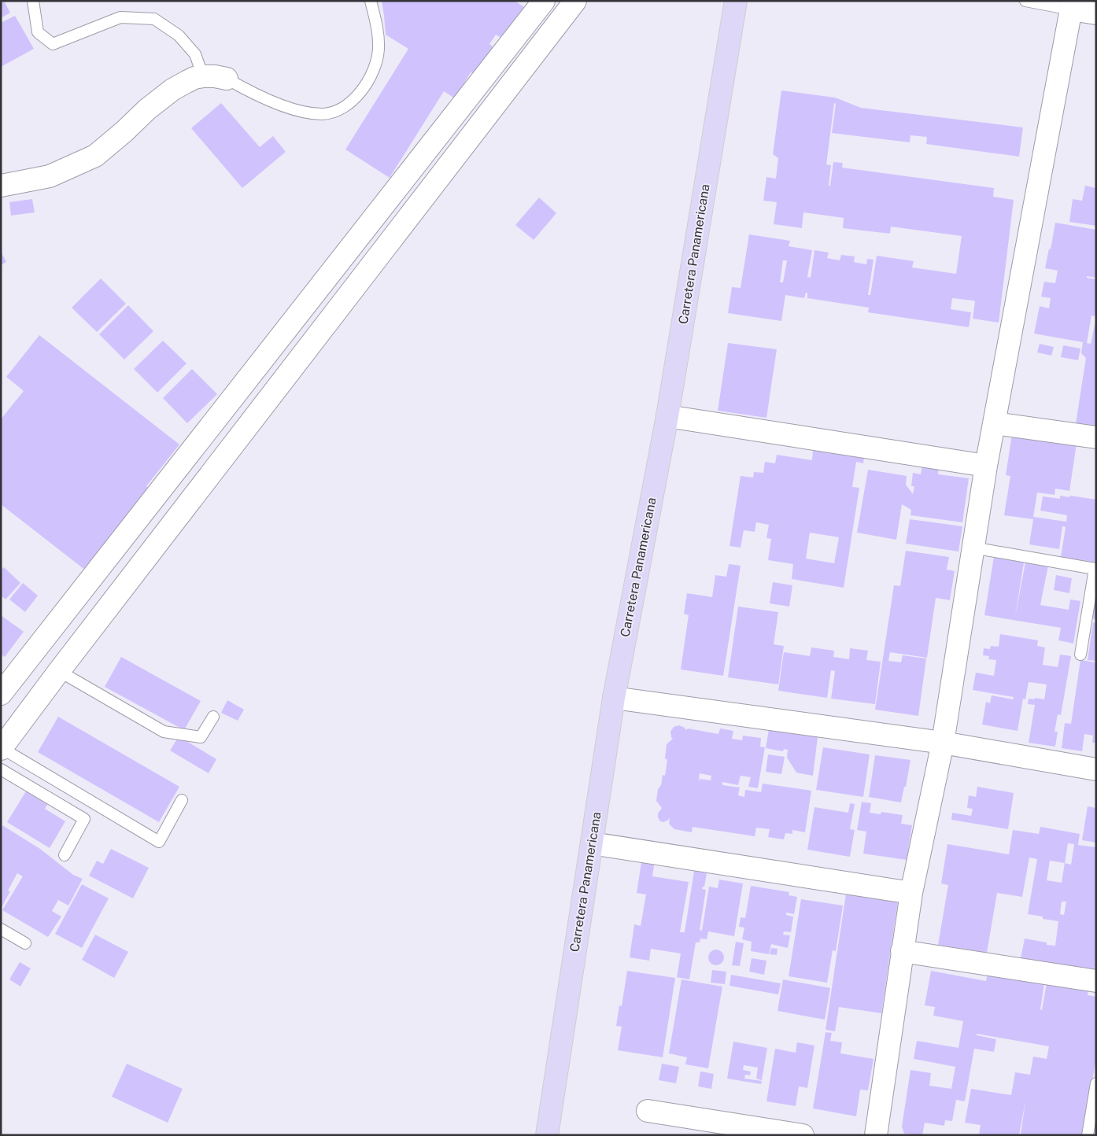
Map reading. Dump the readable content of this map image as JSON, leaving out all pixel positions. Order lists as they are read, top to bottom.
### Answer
{
  "streets": {
    "main road": ["Carretera Panamericana"]
  }
}
